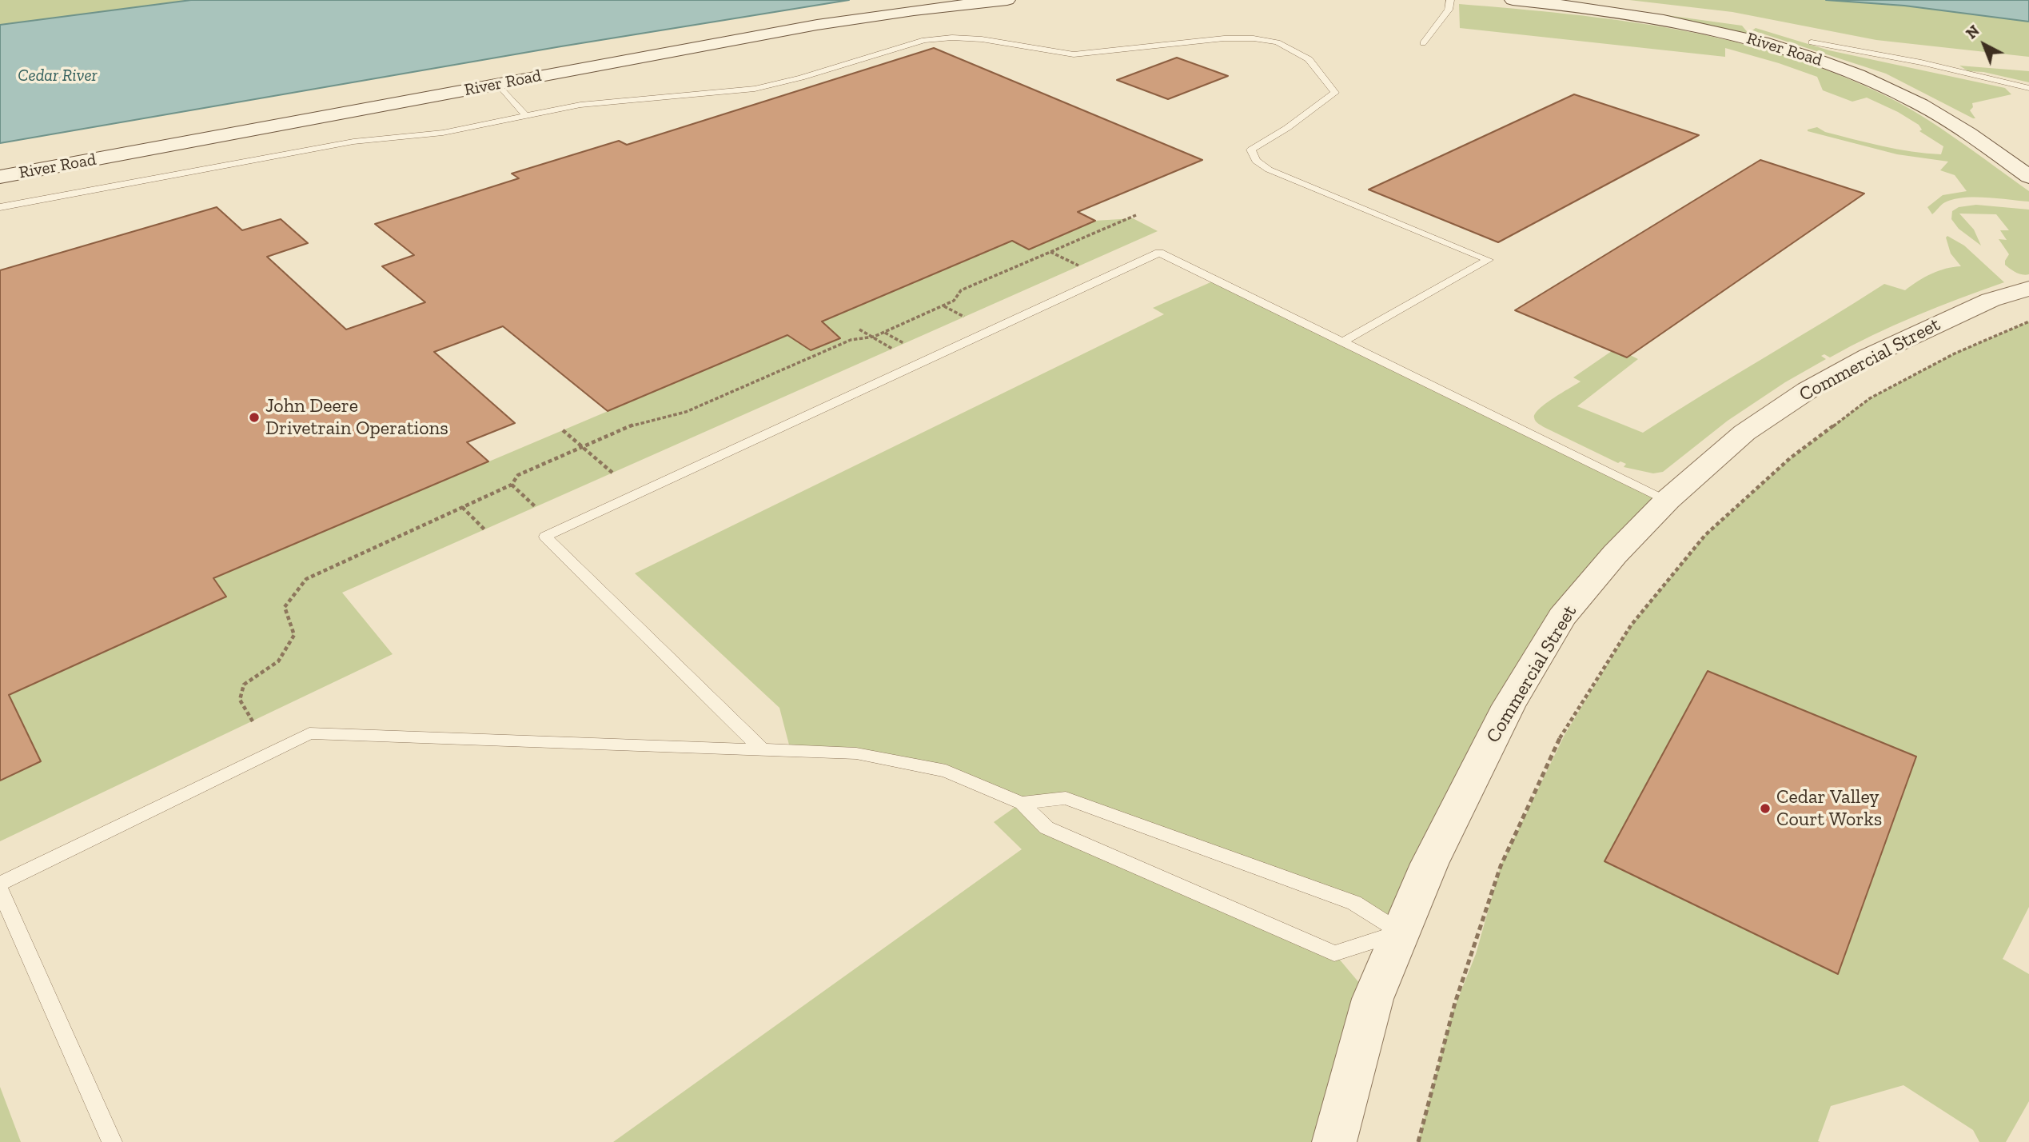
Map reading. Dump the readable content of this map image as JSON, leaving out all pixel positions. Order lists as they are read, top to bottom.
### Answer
{
  "streets": {
    "main road": ["River Road", "Commercial Street"]
  },
  "water": ["Cedar River"],
  "places": ["John Deere Drivetrain Operations", "Cedar Valley Court Works"],
  "north": "top left"
}
